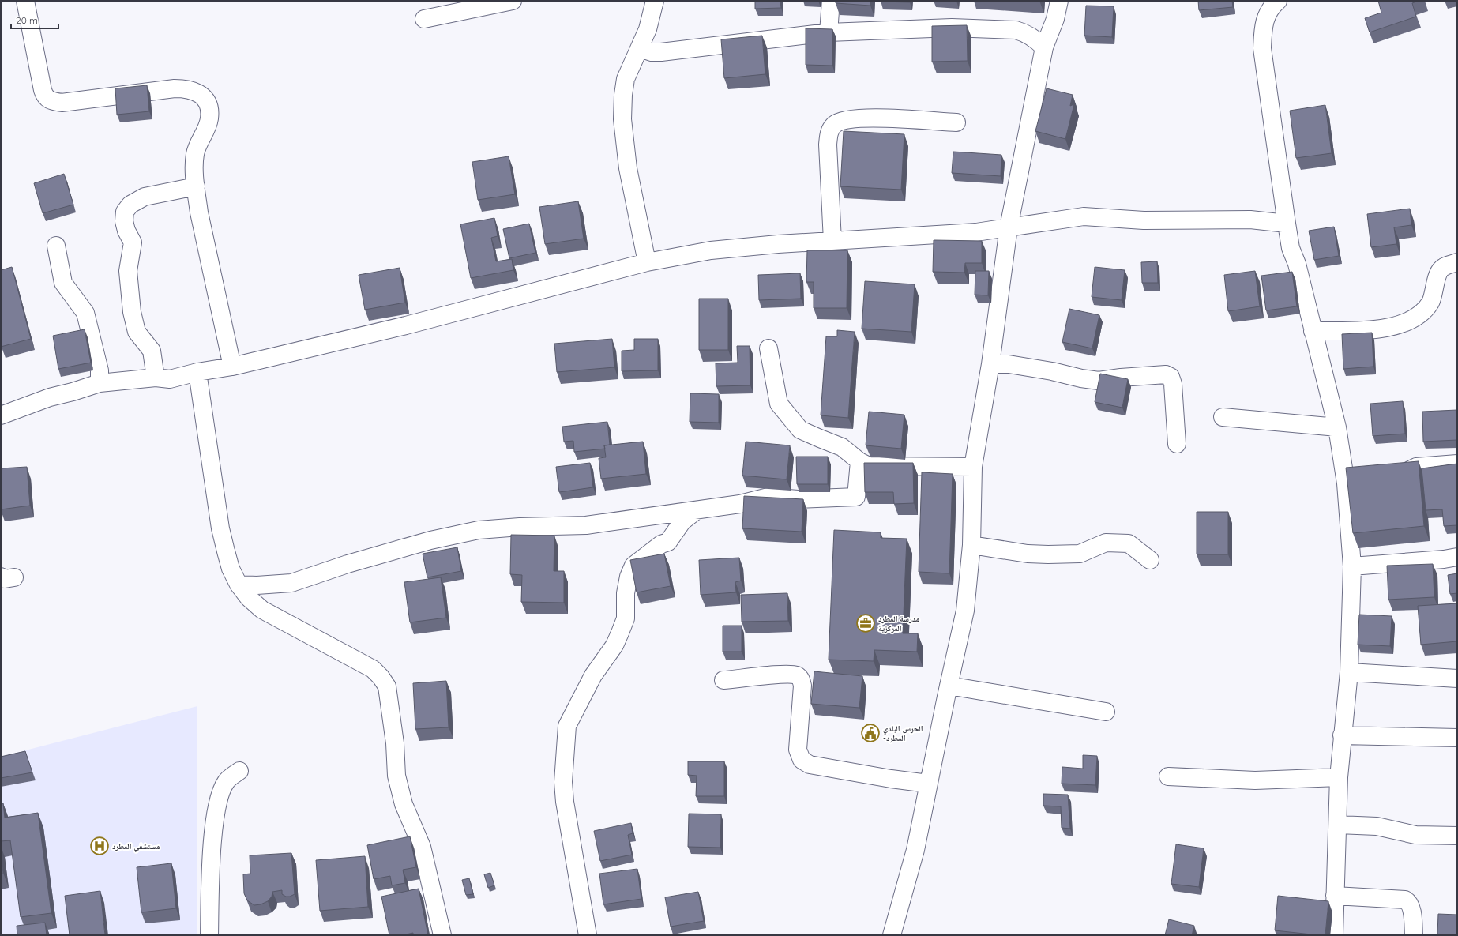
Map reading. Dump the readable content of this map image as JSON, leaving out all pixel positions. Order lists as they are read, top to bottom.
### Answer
{
  "places": {
    "office": ["مدرسة المطرد المركزية"],
    "public building": ["الحرس البلدي -المطرد"],
    "hospital": ["مستشفي المطرد"]
  },
  "scale_bar": "20 m"
}
